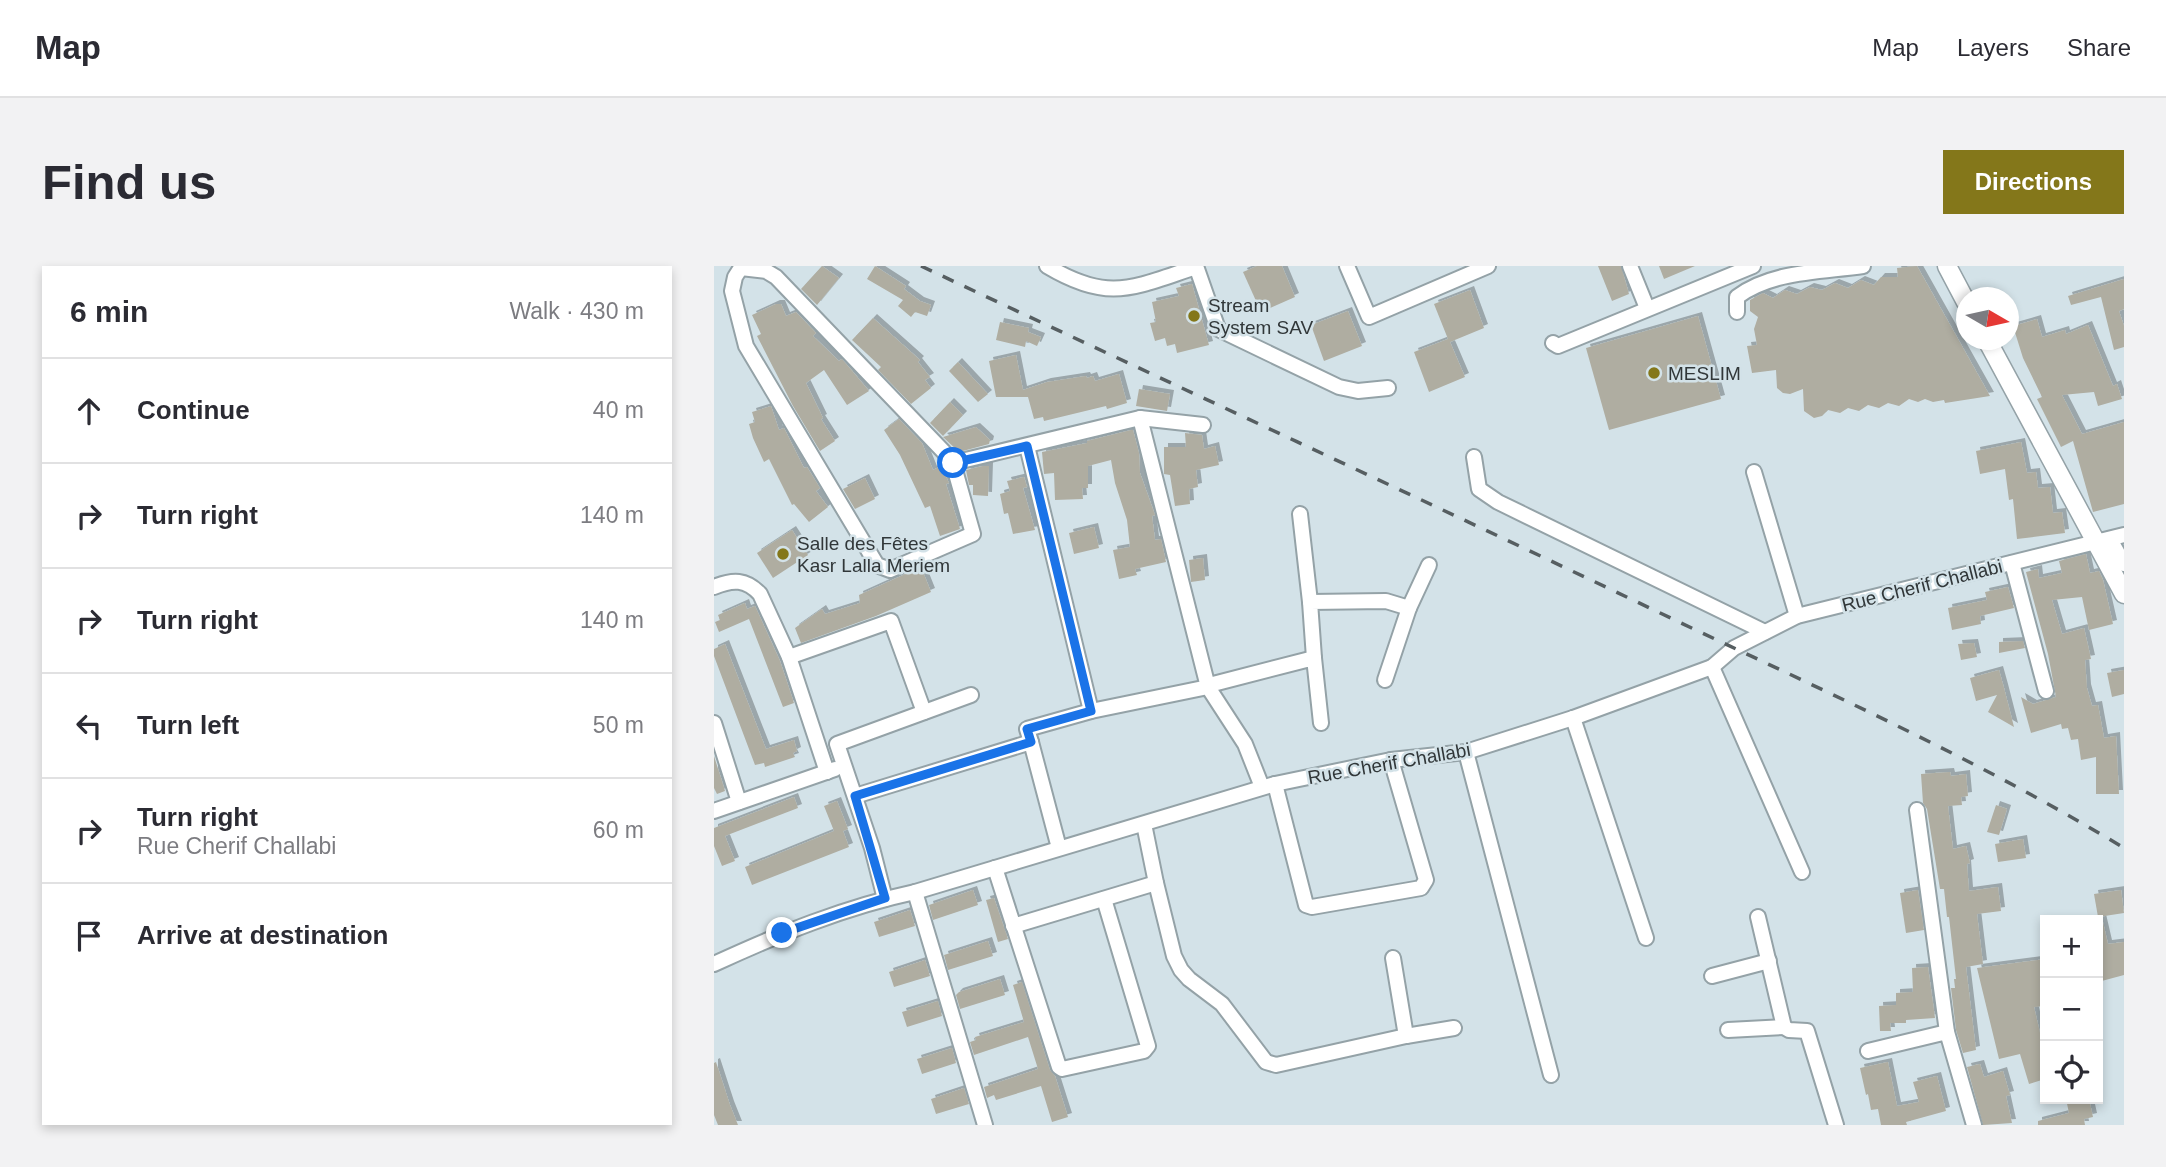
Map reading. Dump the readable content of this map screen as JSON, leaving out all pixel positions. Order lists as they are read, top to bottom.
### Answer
{
  "streets": {
    "street": ["Rue Cherif Challabi"]
  },
  "places": ["Stream System SAV", "MESLIM", "Salle des Fêtes Kasr Lalla Meriem"],
  "north": "right",
  "page": {
    "header": "Map",
    "nav": ["Map", "Layers", "Share"],
    "buttons": "Directions",
    "title": "Find us",
    "heading": ["6 min", "Walk · 430 m"],
    "list": [
      ["Continue", "40 m"],
      ["Turn right", "140 m"],
      ["Turn right", "140 m"],
      ["Turn left", "50 m"],
      ["Turn right", "Rue Cherif Challabi", "60 m"],
      "Arrive at destination"
    ],
    "map_buttons": ["+", "−"]
  }
}
